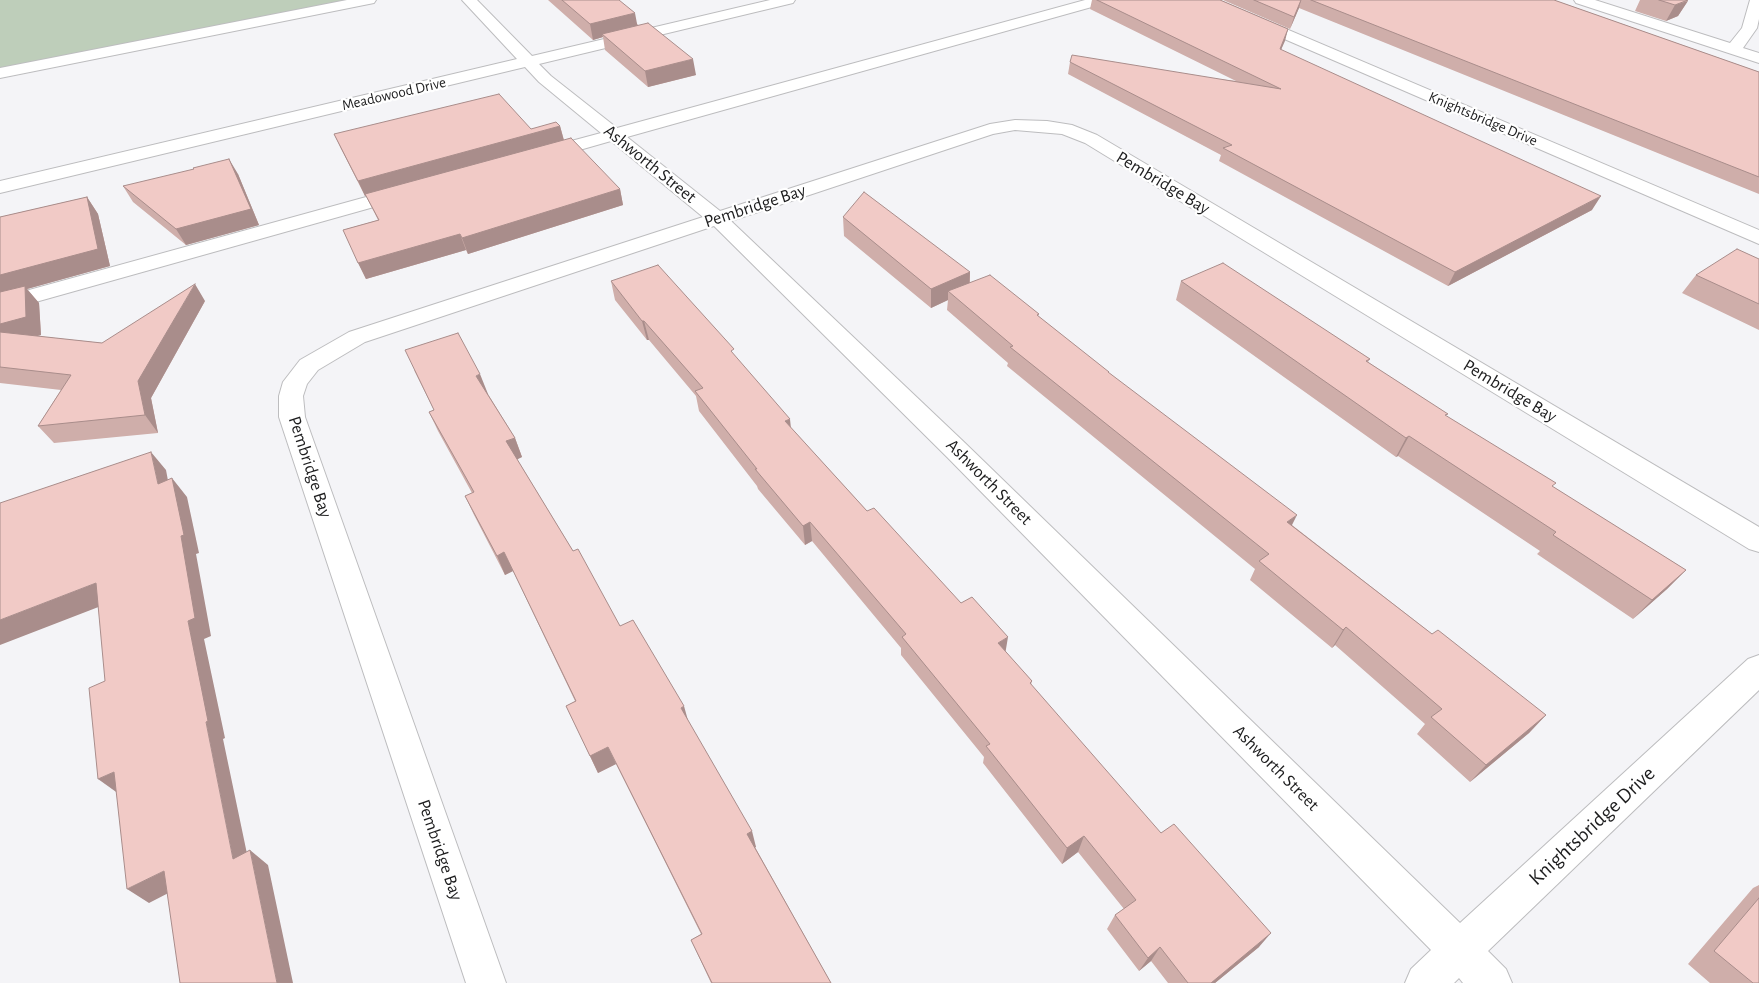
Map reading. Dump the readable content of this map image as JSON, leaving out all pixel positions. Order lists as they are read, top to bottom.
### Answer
{
  "streets": {
    "street": [
      "Meadowood Drive",
      "Knightsbridge Drive",
      "Ashworth Street",
      "Pembridge Bay"
    ]
  },
  "crossings": [
    ["Meadowood Drive", "Ashworth Street"],
    ["Knightsbridge Drive", "Ashworth Street"],
    ["Ashworth Street", "Pembridge Bay"]
  ]
}
